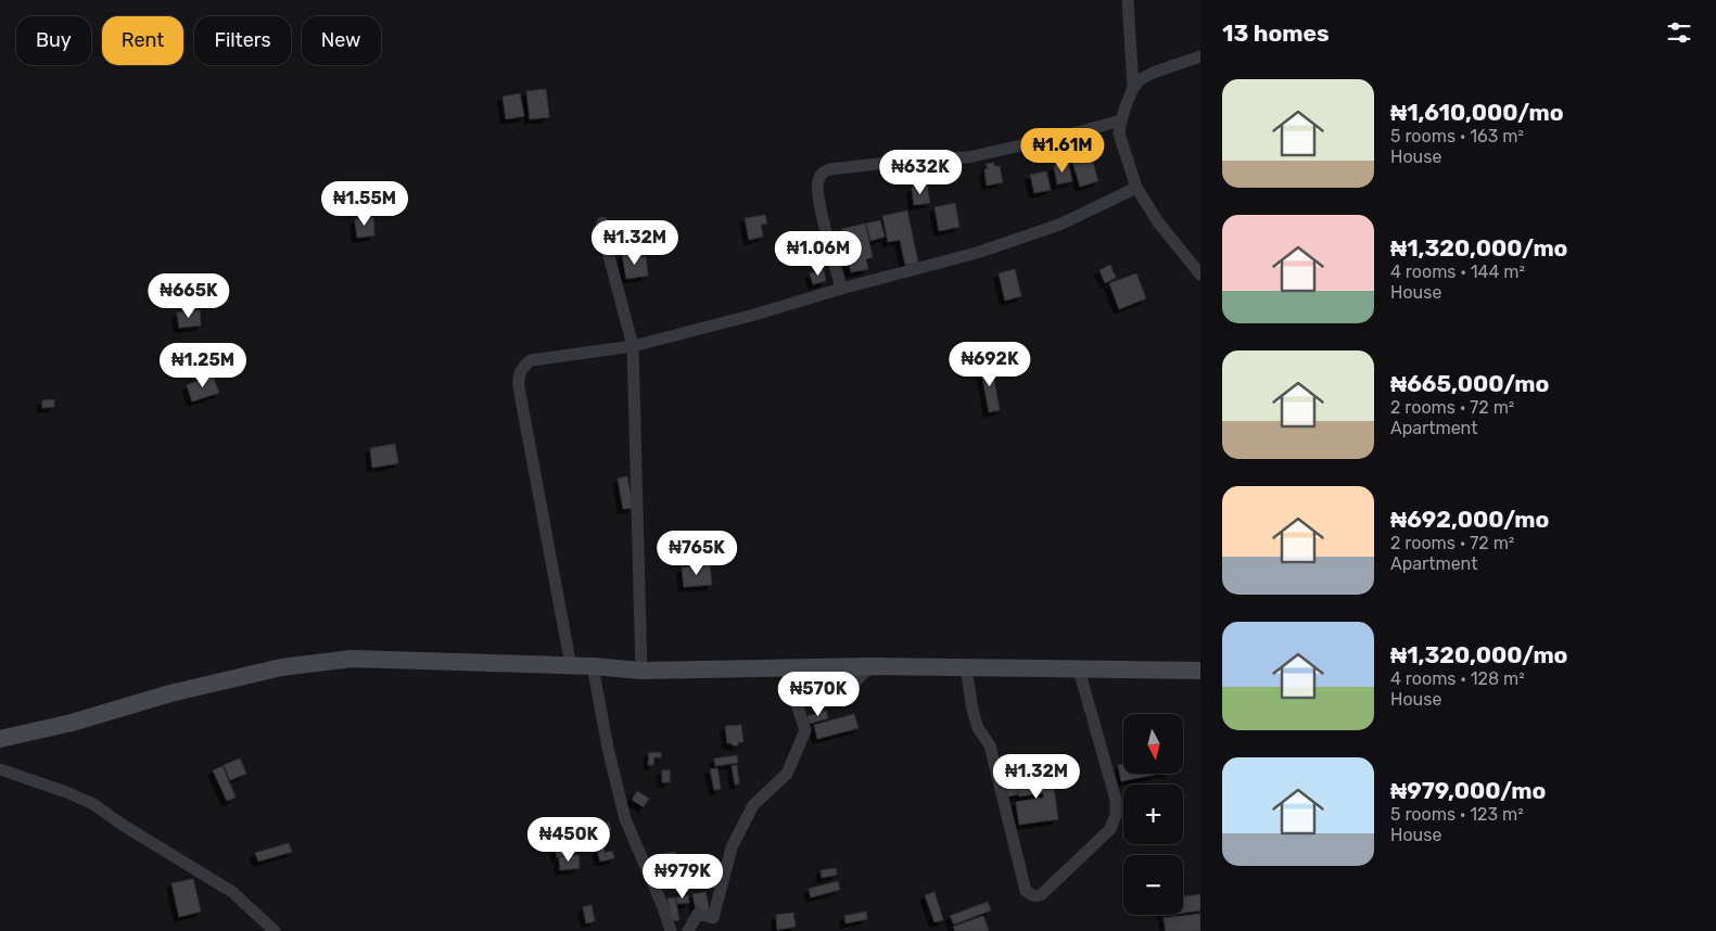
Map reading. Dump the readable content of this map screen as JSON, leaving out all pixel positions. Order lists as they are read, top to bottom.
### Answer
{
  "north": "bottom",
  "page": {
    "heading": "13 homes",
    "chip": [
      "Buy",
      "Rent",
      "Filters",
      "New"
    ],
    "list": [
      {
        "name": "₦1,610,000/mo",
        "note": "5 rooms · 163 m² · House"
      },
      {
        "name": "₦1,320,000/mo",
        "note": "4 rooms · 144 m² · House"
      },
      {
        "name": "₦665,000/mo",
        "note": "2 rooms · 72 m² · Apartment"
      },
      {
        "name": "₦692,000/mo",
        "note": "2 rooms · 72 m² · Apartment"
      },
      {
        "name": "₦1,320,000/mo",
        "note": "4 rooms · 128 m² · House"
      },
      {
        "name": "₦979,000/mo",
        "note": "5 rooms · 123 m² · House"
      }
    ],
    "price": [
      "₦1.61M",
      "₦632K",
      "₦1.55M",
      "₦1.32M",
      "₦1.06M",
      "₦665K",
      "₦692K",
      "₦1.25M",
      "₦765K",
      "₦570K",
      "₦1.32M",
      "₦450K",
      "₦979K"
    ],
    "map_buttons": ["+", "−"]
  }
}
